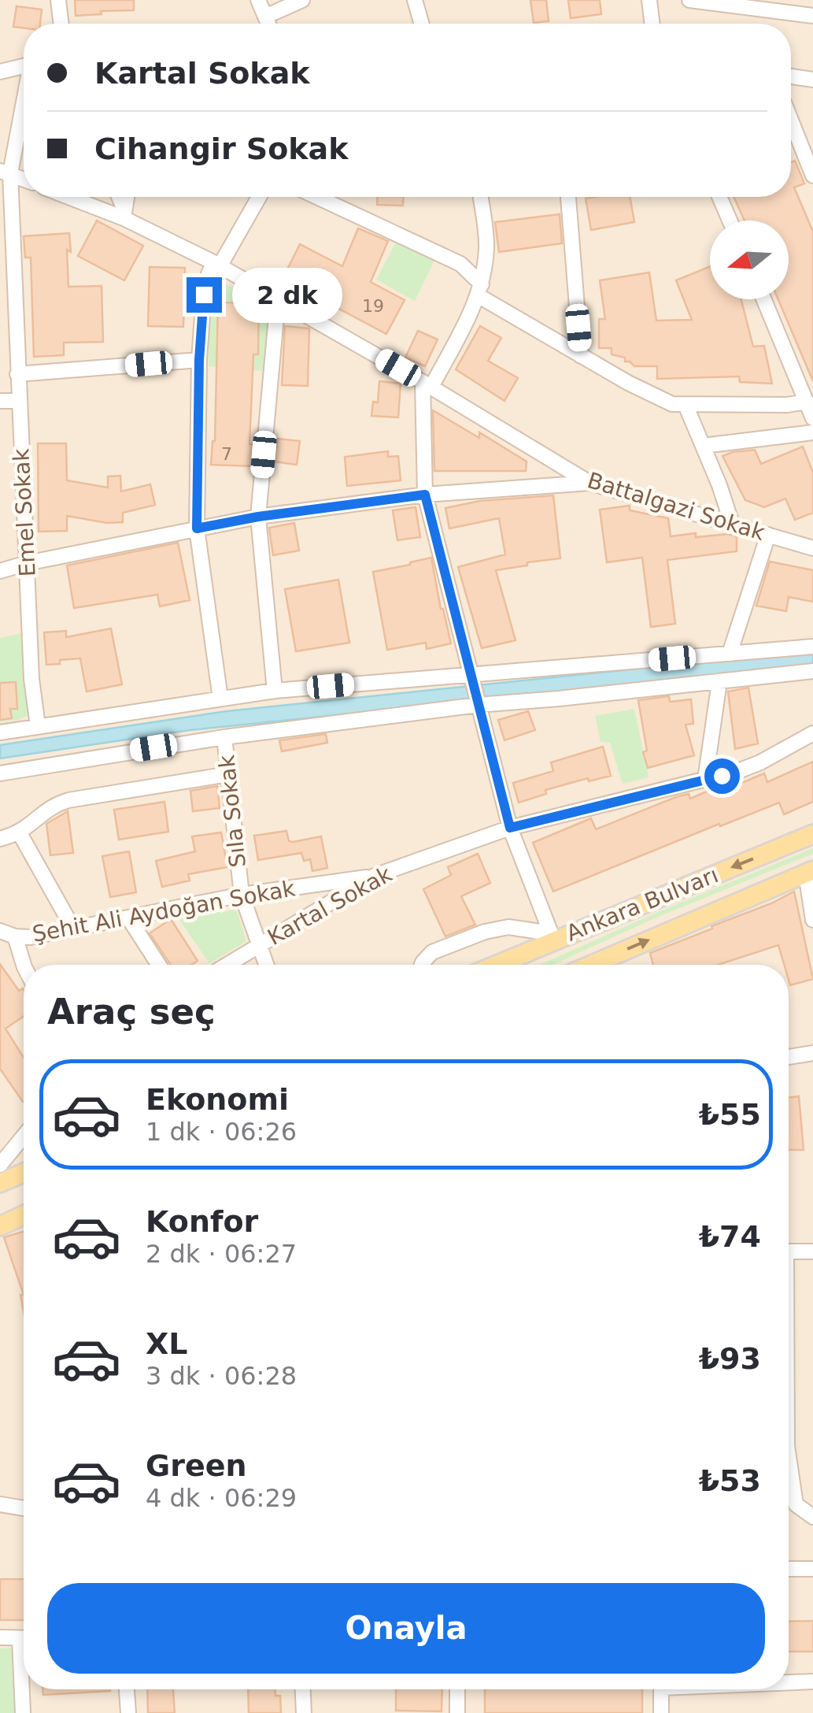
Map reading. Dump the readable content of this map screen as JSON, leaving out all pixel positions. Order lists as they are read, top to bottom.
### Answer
{
  "streets": {
    "main road": ["Ankara Bulvarı"],
    "street": [
      "Battalgazi Sokak",
      "Emel Sokak",
      "Sıla Sokak",
      "Kartal Sokak",
      "Şehit Ali Aydoğan Sokak"
    ]
  },
  "crossings": [
    ["Sıla Sokak", "Kartal Sokak"],
    ["Sıla Sokak", "Şehit Ali Aydoğan Sokak"],
    ["Kartal Sokak", "Şehit Ali Aydoğan Sokak"]
  ],
  "house_numbers": ["19", "7"],
  "north": "left",
  "page": {
    "banner": ["Kartal Sokak", "Cihangir Sokak"],
    "bubble": "2 dk",
    "heading": "Araç seç",
    "list": [
      {
        "name": "Ekonomi",
        "note": "1 dk · 06:26",
        "value": "₺55"
      },
      {
        "name": "Konfor",
        "note": "2 dk · 06:27",
        "value": "₺74"
      },
      {
        "name": "XL",
        "note": "3 dk · 06:28",
        "value": "₺93"
      },
      {
        "name": "Green",
        "note": "4 dk · 06:29",
        "value": "₺53"
      }
    ],
    "buttons": "Onayla"
  }
}
